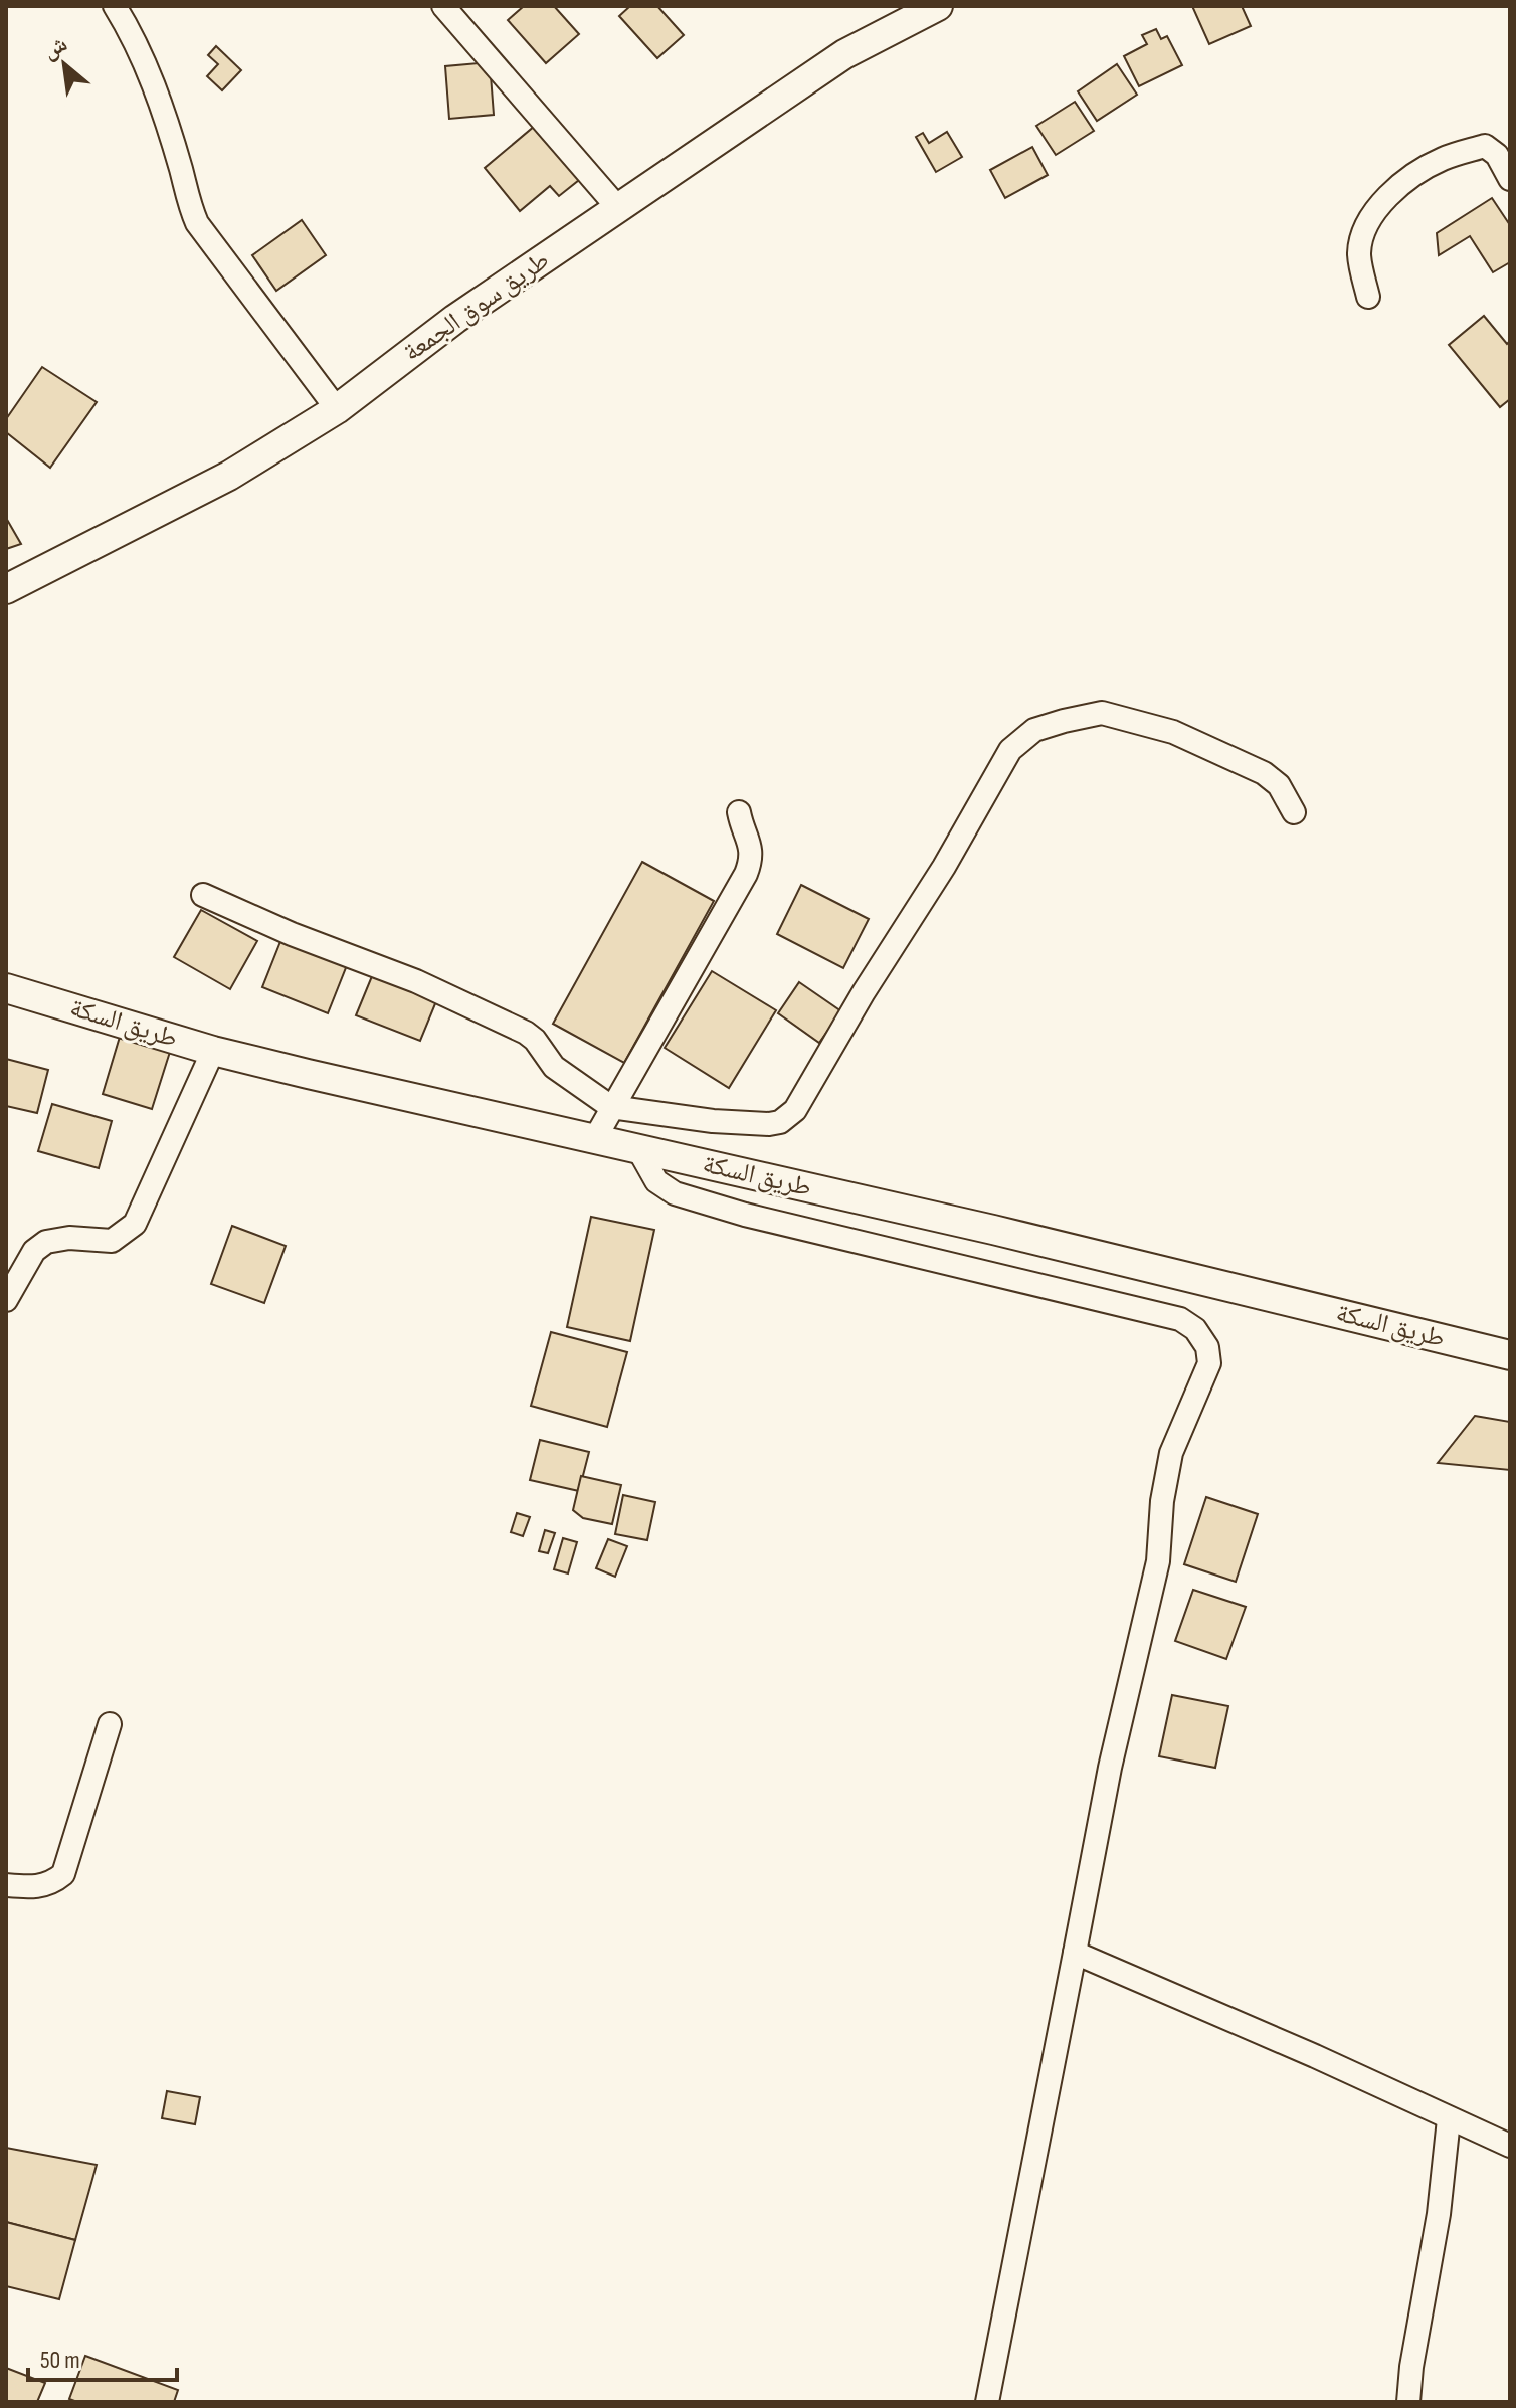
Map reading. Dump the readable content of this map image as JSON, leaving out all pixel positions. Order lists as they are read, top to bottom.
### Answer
{
  "streets": {
    "main road": ["طريق سوق الجمعة", "طريق السكة"]
  },
  "scale_bar": "50 m",
  "north": "top left"
}
